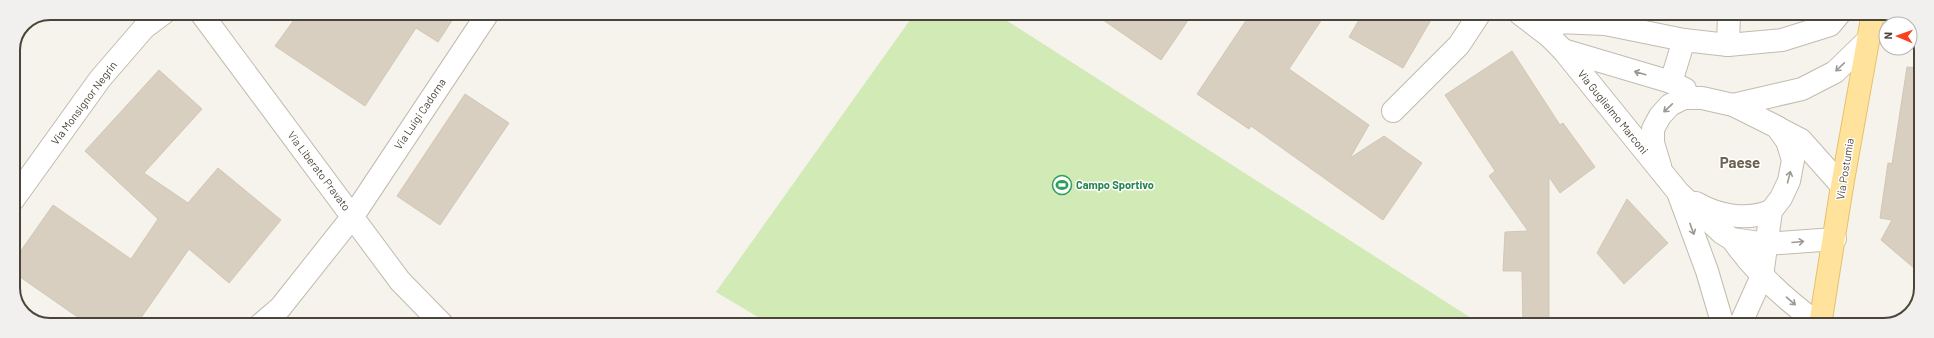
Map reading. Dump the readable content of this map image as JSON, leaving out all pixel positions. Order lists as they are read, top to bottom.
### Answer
{
  "streets": {
    "main road": ["Via Postumia"],
    "street": [
      "Via Monsignor Negrin",
      "Via Guglielmo Marconi",
      "Via Luigi Cadorna",
      "Via Liberato Pravato"
    ]
  },
  "crossings": [
    ["Via Guglielmo Marconi", "Via Postumia"],
    ["Via Luigi Cadorna", "Via Liberato Pravato"]
  ],
  "districts": ["Paese"],
  "places": {
    "sports": ["Campo Sportivo"]
  },
  "north": "left"
}
